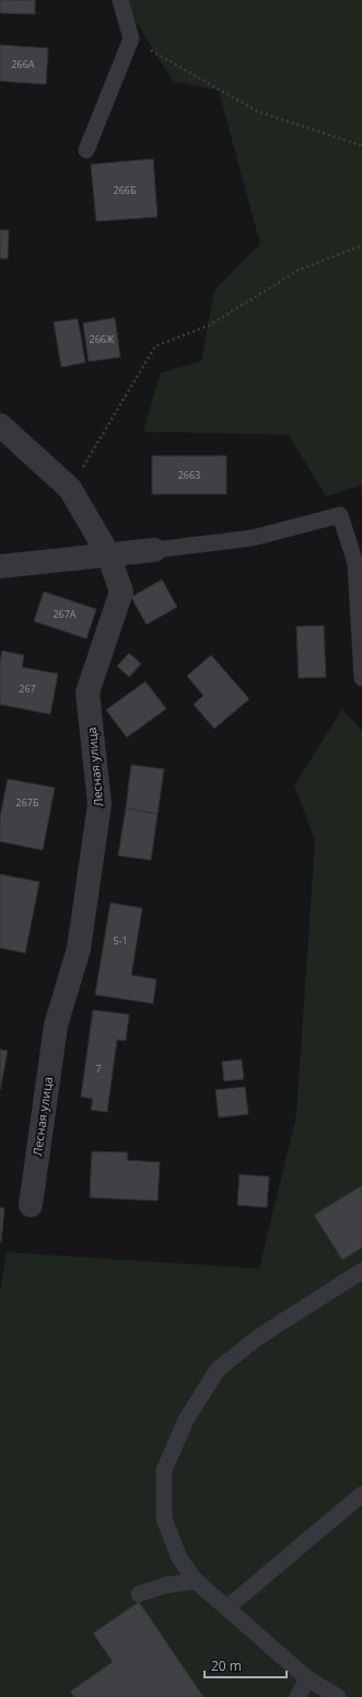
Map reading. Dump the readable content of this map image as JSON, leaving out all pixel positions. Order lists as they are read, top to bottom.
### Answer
{
  "streets": {
    "street": ["Лесная улица"]
  },
  "house_numbers": [
    "266А",
    "266Б",
    "266Ж",
    "266З",
    "267А",
    "267",
    "267Б",
    "5-1",
    "7"
  ],
  "scale_bar": "20 m"
}
